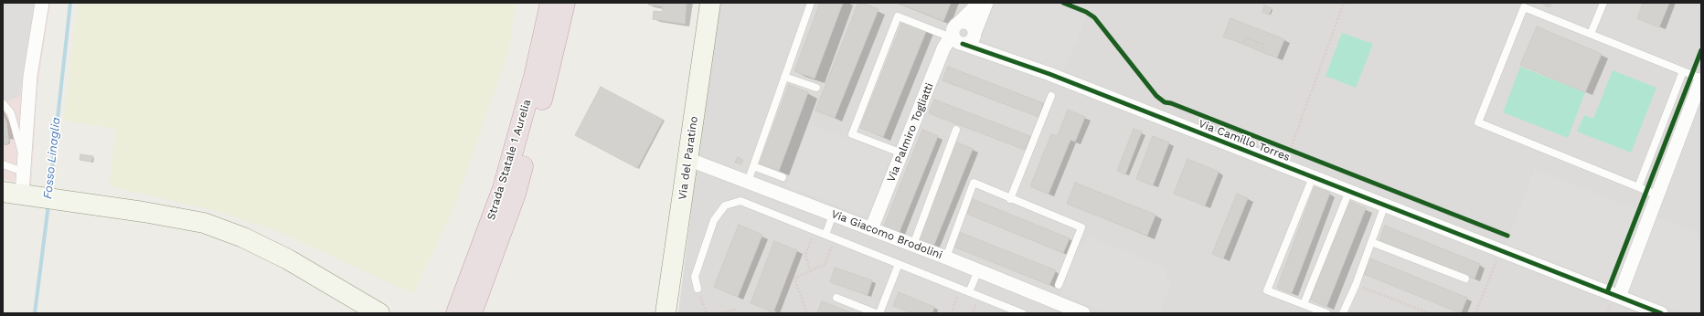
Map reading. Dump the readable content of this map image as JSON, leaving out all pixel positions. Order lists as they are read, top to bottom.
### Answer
{
  "streets": {
    "highway": ["Strada Statale 1 Aurelia"],
    "street": [
      "Via Palmiro Togliatti",
      "Via Camillo Torres",
      "Via del Paratino",
      "Via Giacomo Brodolini"
    ]
  },
  "crossings": [
    ["Via Palmiro Togliatti", "Via Camillo Torres"],
    ["Via Palmiro Togliatti", "Via Giacomo Brodolini"],
    ["Via del Paratino", "Via Giacomo Brodolini"]
  ],
  "water": ["Fosso Linaglia"]
}
